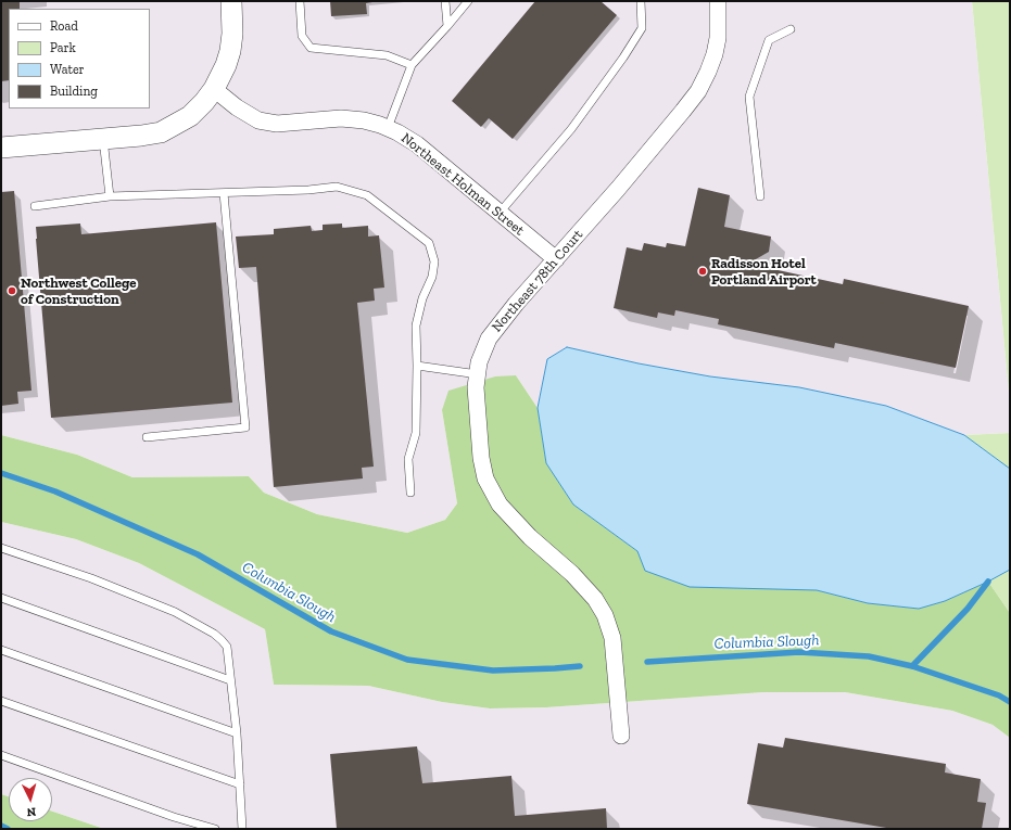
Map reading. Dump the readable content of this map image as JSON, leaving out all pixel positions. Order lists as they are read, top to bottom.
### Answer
{
  "streets": {
    "street": ["Northeast Holman Street", "Northeast 78th Court"]
  },
  "crossings": [
    ["Northeast Holman Street", "Northeast 78th Court"]
  ],
  "water": ["Columbia Slough"],
  "places": ["Radisson Hotel Portland Airport", "Northwest College of Construction"],
  "legend": [
    "Road",
    "Park",
    "Water",
    "Building"
  ],
  "north": "bottom"
}
